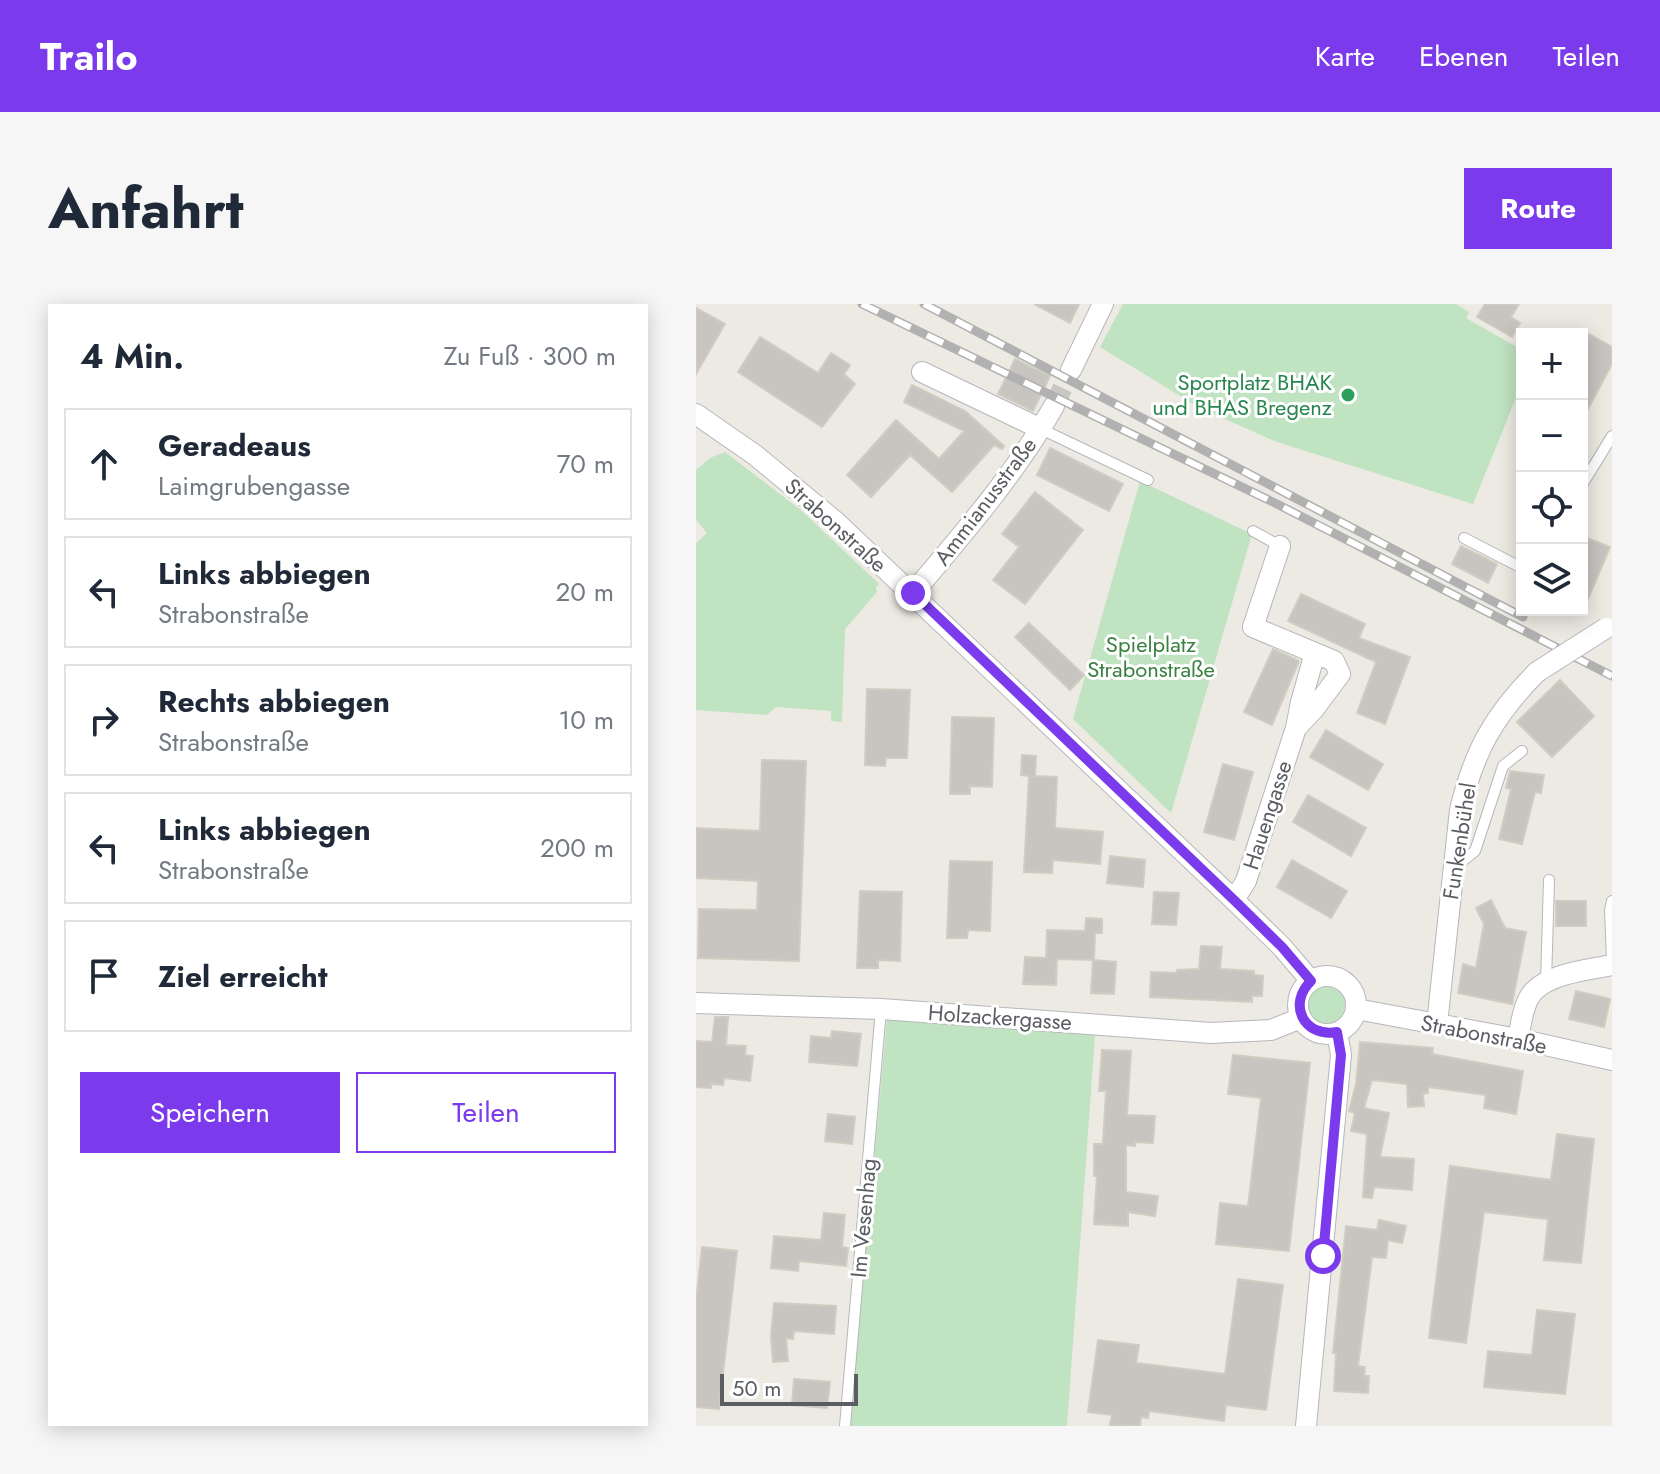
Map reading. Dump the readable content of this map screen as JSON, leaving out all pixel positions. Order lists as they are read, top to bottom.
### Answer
{
  "streets": {
    "street": [
      "Ammianusstraße",
      "Strabonstraße",
      "Hauengasse",
      "Funkenbühel",
      "Holzackergasse"
    ],
    "lane": ["Im Vesenhag"]
  },
  "crossings": [
    ["Ammianusstraße", "Strabonstraße"],
    ["Strabonstraße", "Hauengasse"],
    ["Strabonstraße", "Funkenbühel"],
    ["Strabonstraße", "Holzackergasse"],
    ["Holzackergasse", "Im Vesenhag"]
  ],
  "parks": ["Spielplatz Strabonstraße"],
  "places": ["Sportplatz BHAK und BHAS Bregenz"],
  "scale_bar": "50 m",
  "page": {
    "header": "Trailo",
    "nav": ["Karte", "Ebenen", "Teilen"],
    "title": "Anfahrt",
    "buttons": [
      "Route",
      ["Speichern", "Teilen"]
    ],
    "heading": ["4 Min.", "Zu Fuß · 300 m"],
    "map_buttons": ["+", "−"],
    "list": [
      ["Geradeaus", "Laimgrubengasse", "70 m"],
      ["Links abbiegen", "Strabonstraße", "20 m"],
      ["Rechts abbiegen", "Strabonstraße", "10 m"],
      ["Links abbiegen", "Strabonstraße", "200 m"],
      "Ziel erreicht"
    ],
    "scale": "50 m"
  }
}
